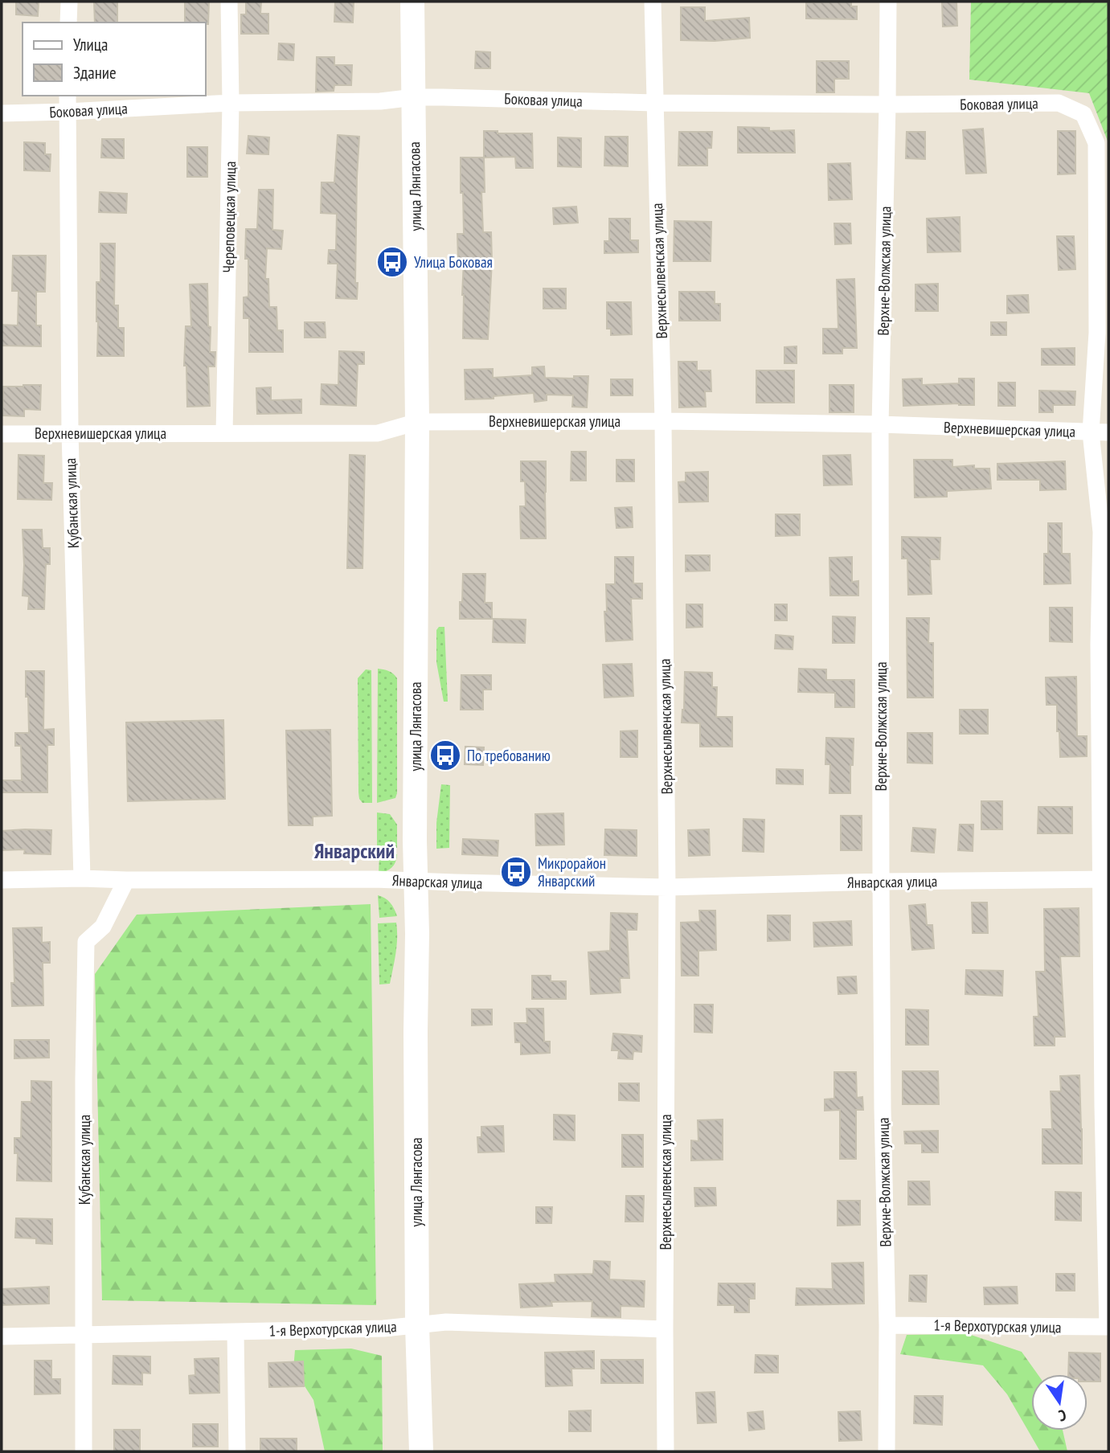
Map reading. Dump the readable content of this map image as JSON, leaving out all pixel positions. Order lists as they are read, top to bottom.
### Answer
{
  "streets": {
    "main road": ["улица Лянгасова"],
    "street": [
      "Боковая улица",
      "Череповецкая улица",
      "Верхнесылвенская улица",
      "Верхне-Волжская улица",
      "Верхневишерская улица",
      "Кубанская улица",
      "Январская улица",
      "1-я Верхотурская улица"
    ]
  },
  "crossings": [
    ["Боковая улица", "улица Лянгасова"],
    ["Боковая улица", "Череповецкая улица"],
    ["Боковая улица", "Верхнесылвенская улица"],
    ["Боковая улица", "Верхне-Волжская улица"],
    ["Боковая улица", "Кубанская улица"],
    ["улица Лянгасова", "Верхневишерская улица"],
    ["улица Лянгасова", "Январская улица"],
    ["улица Лянгасова", "1-я Верхотурская улица"],
    ["Череповецкая улица", "Верхневишерская улица"],
    ["Верхнесылвенская улица", "Верхневишерская улица"],
    ["Верхнесылвенская улица", "Январская улица"],
    ["Верхнесылвенская улица", "1-я Верхотурская улица"],
    ["Верхне-Волжская улица", "Верхневишерская улица"],
    ["Верхне-Волжская улица", "Январская улица"],
    ["Верхне-Волжская улица", "1-я Верхотурская улица"],
    ["Верхневишерская улица", "Кубанская улица"],
    ["Кубанская улица", "Январская улица"],
    ["Кубанская улица", "1-я Верхотурская улица"]
  ],
  "districts": ["Январский"],
  "places": {
    "bus stop": ["Улица Боковая", "По требованию", "Микрорайон Январский"]
  },
  "legend": ["Улица", "Здание"],
  "north": "bottom"
}
